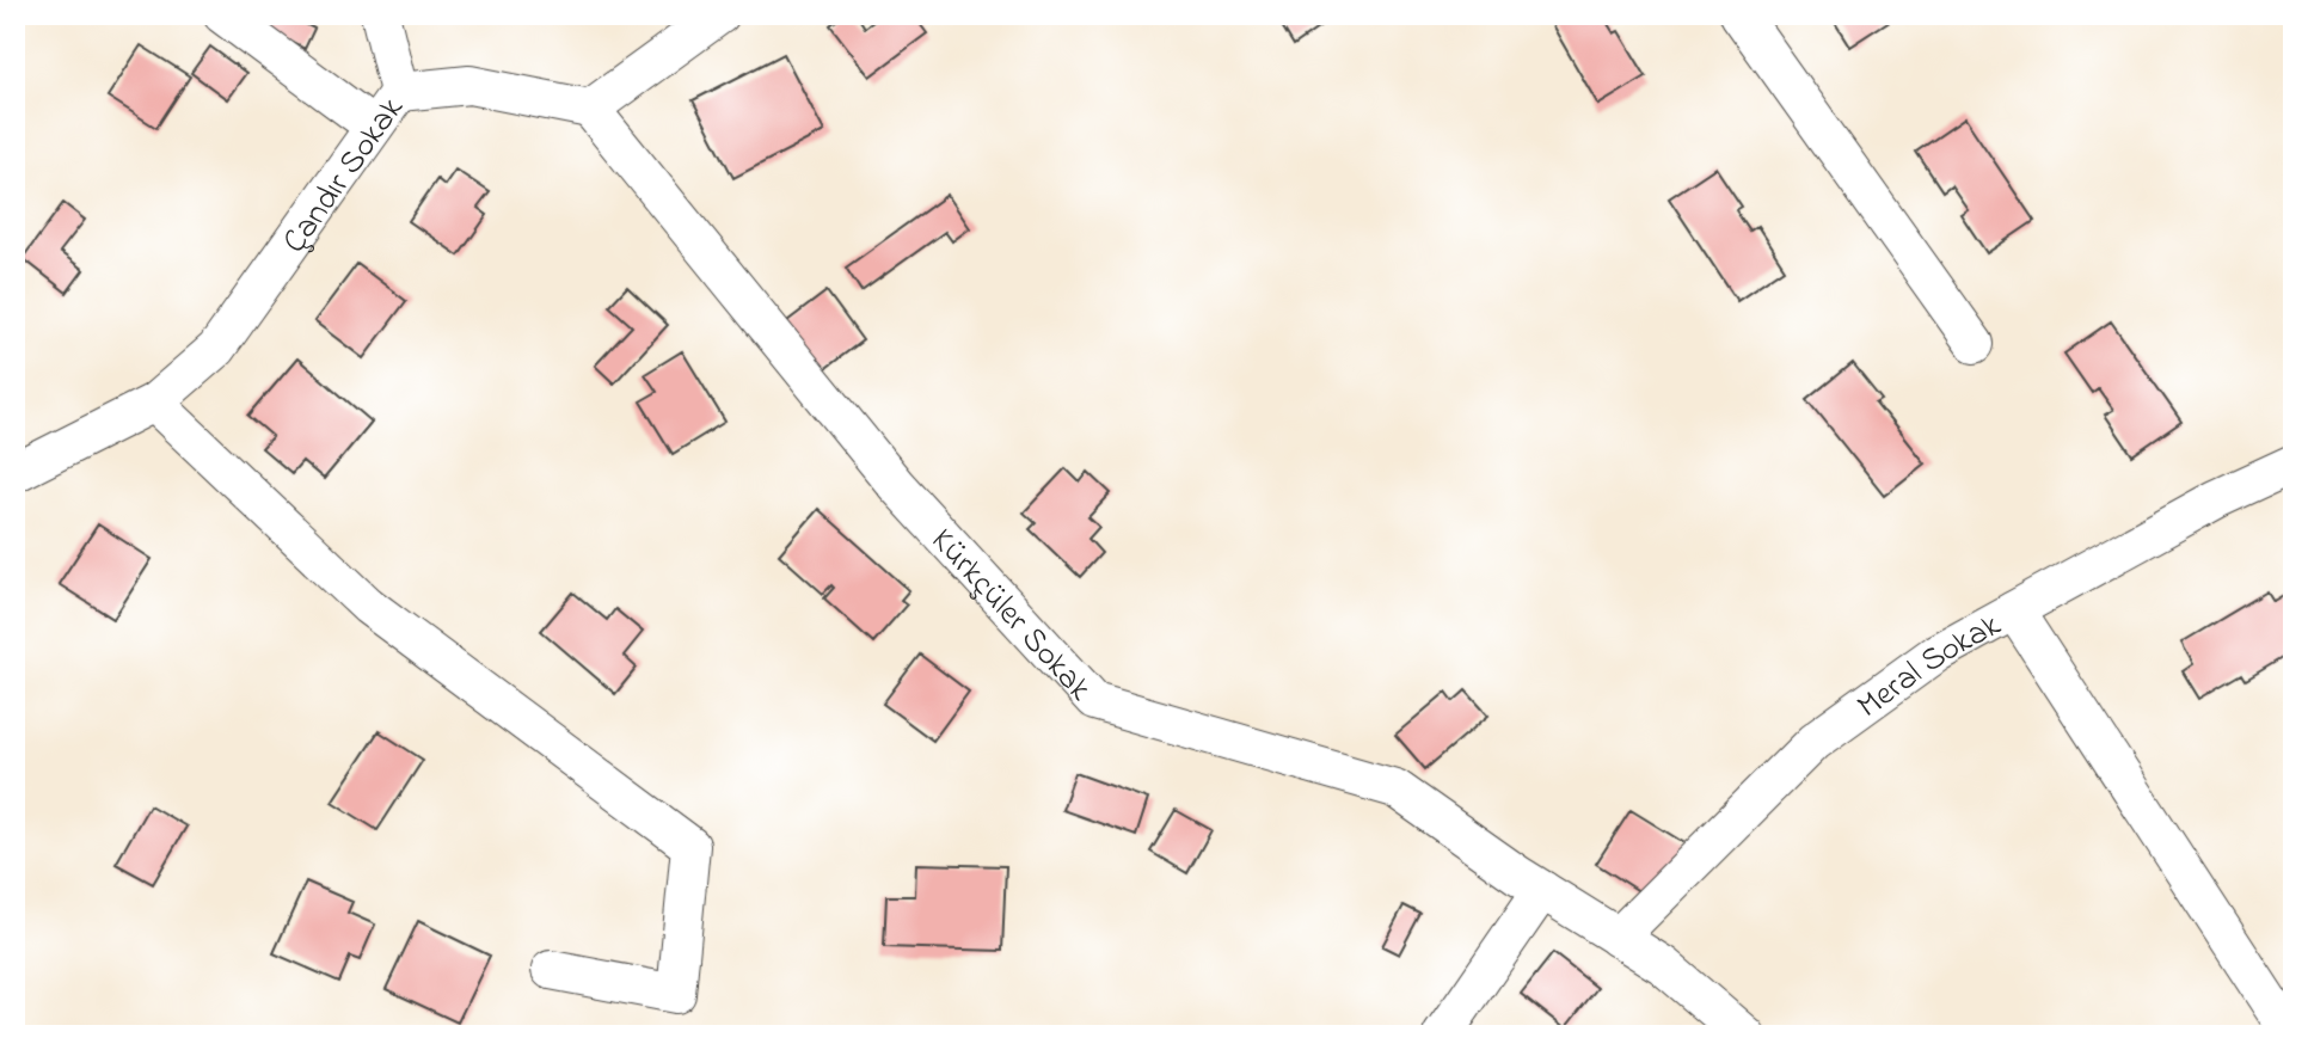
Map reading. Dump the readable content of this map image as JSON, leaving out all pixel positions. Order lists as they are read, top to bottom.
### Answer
{
  "streets": {
    "street": ["Çandır Sokak", "Kürkçüler Sokak", "Meral Sokak"]
  },
  "crossings": [
    ["Çandır Sokak", "Kürkçüler Sokak"],
    ["Kürkçüler Sokak", "Meral Sokak"]
  ]
}
